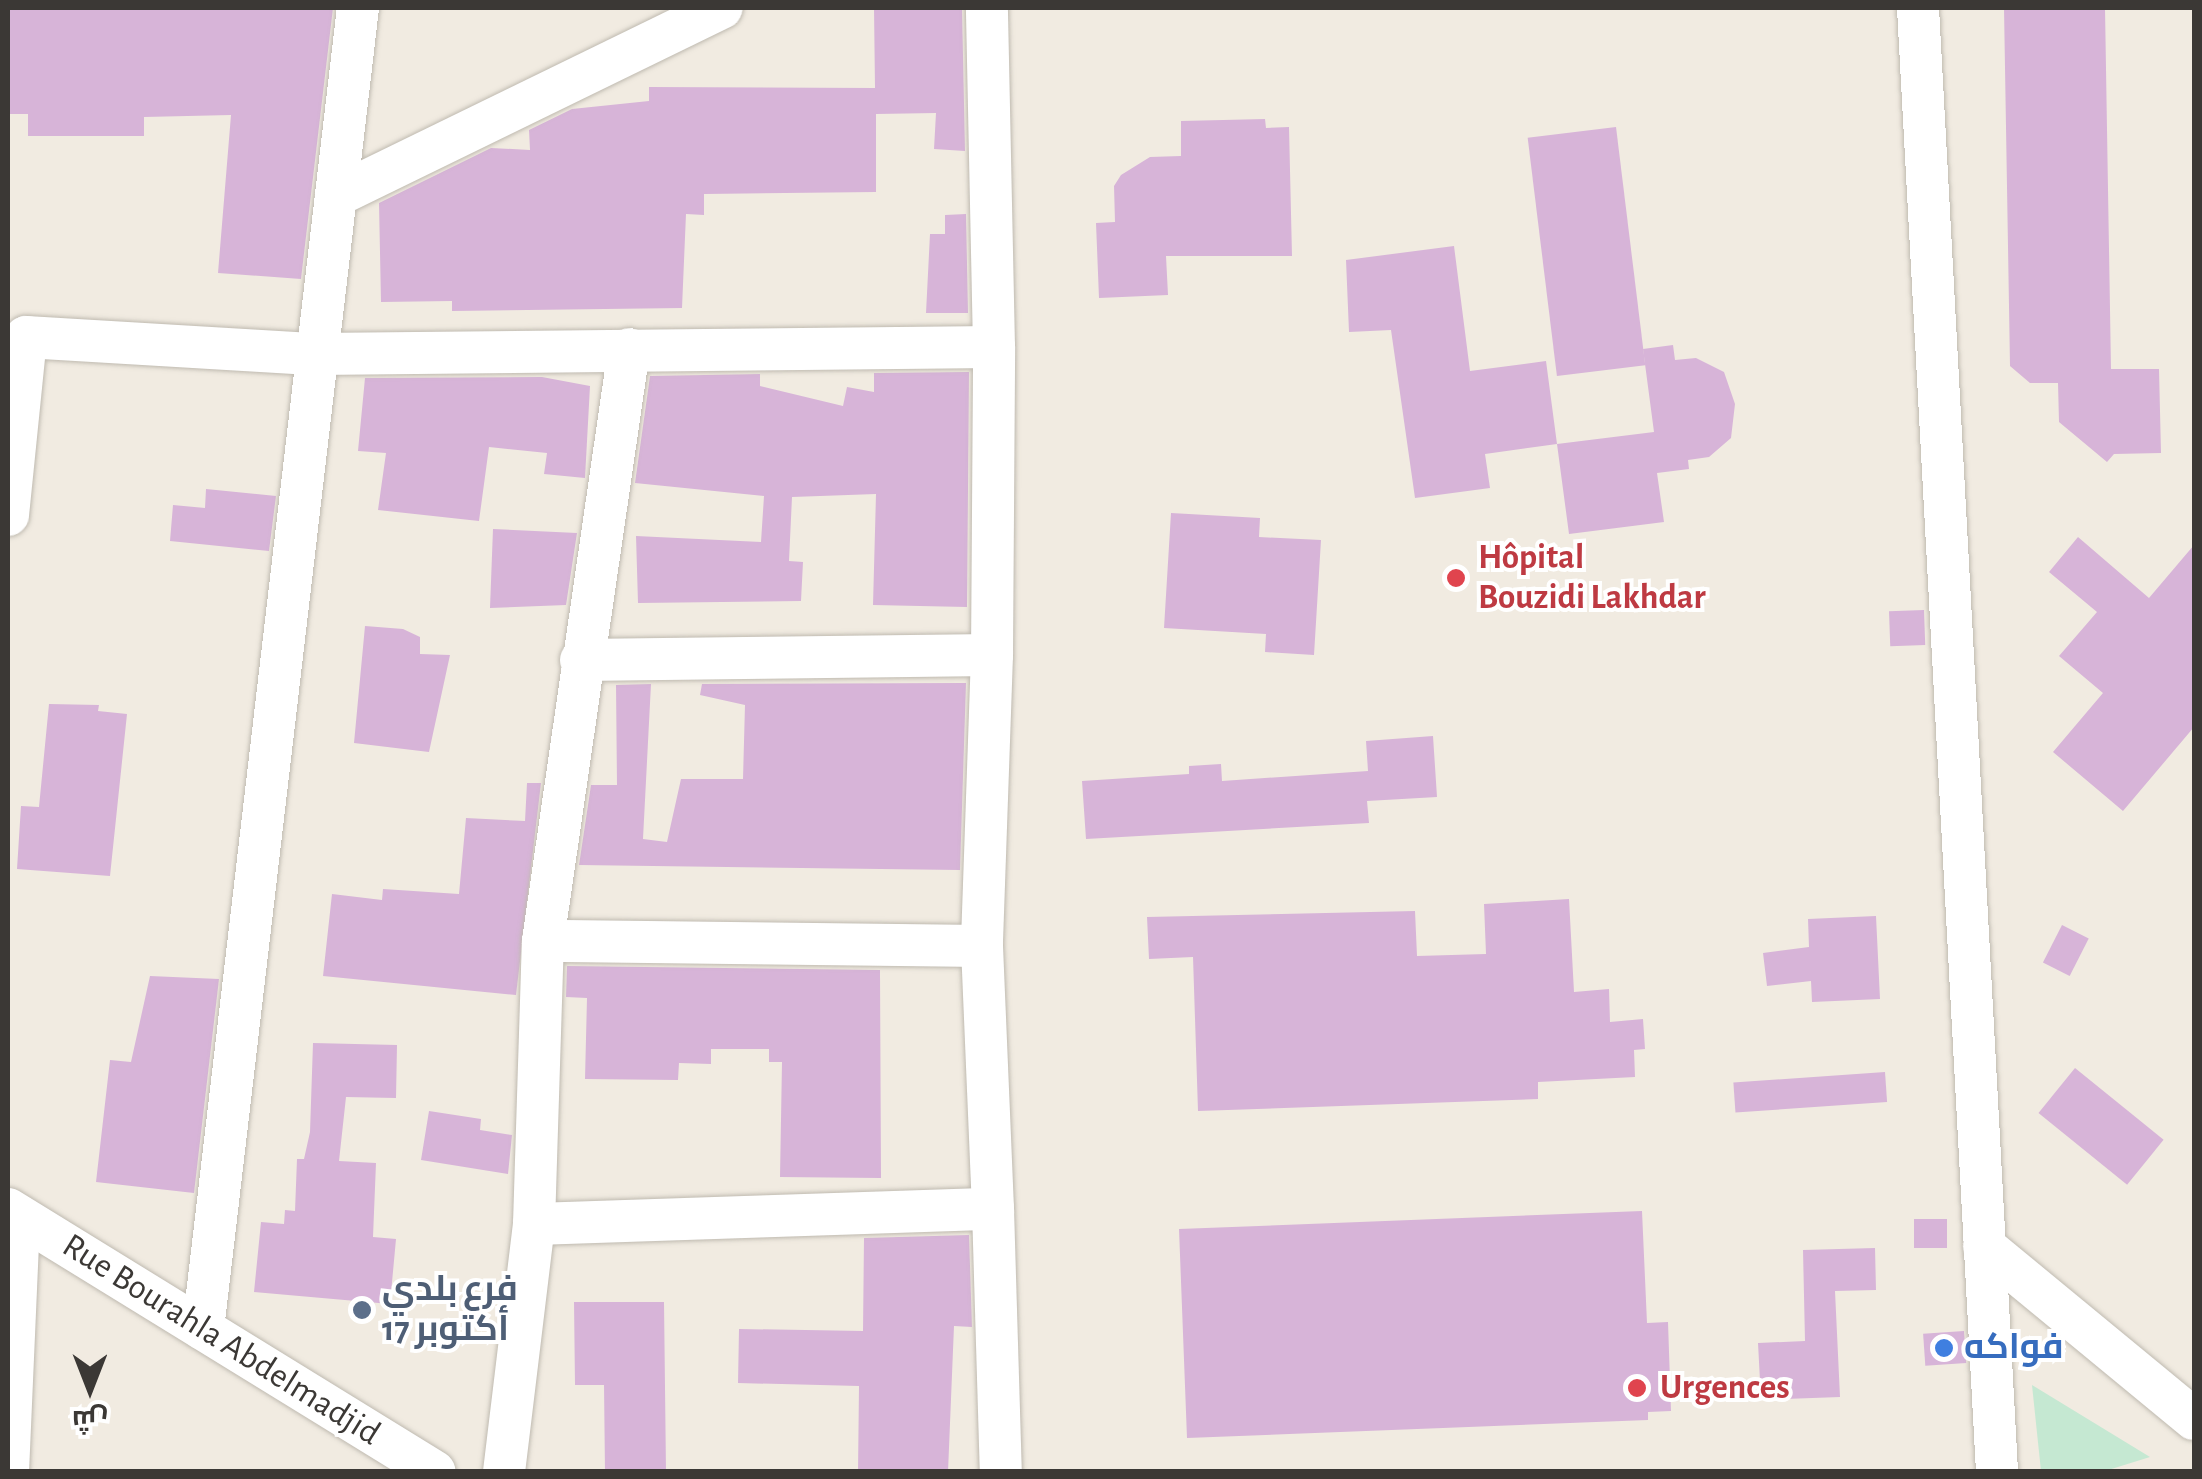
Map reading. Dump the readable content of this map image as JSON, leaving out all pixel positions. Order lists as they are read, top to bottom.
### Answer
{
  "streets": {
    "street": ["Rue Bourahla Abdelmadjid"]
  },
  "places": [
    "Hôpital Bouzidi Lakhdar",
    "فرع بلدي 17 أكتوبر",
    "فواكه",
    "Urgences"
  ],
  "north": "bottom"
}
